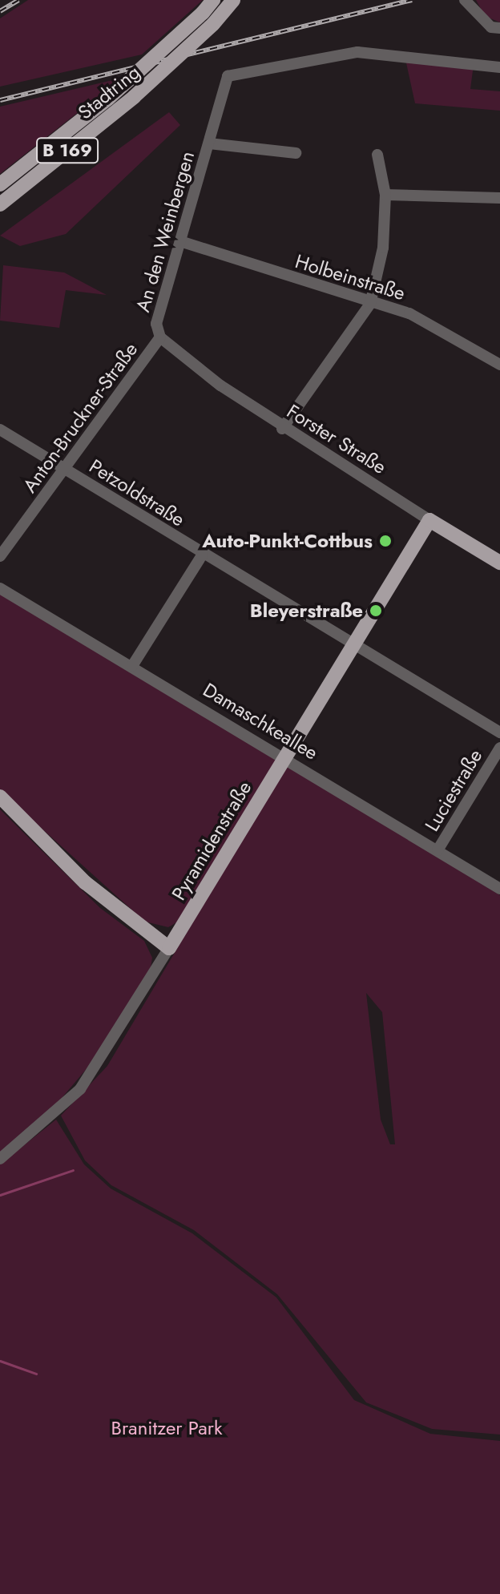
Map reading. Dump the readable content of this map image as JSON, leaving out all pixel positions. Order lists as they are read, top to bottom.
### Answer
{
  "streets": {
    "main road": [
      "Stadtring",
      "B 169",
      "Forster Straße",
      "Pyramidenstraße"
    ],
    "street": [
      "An den Weinbergen",
      "Holbeinstraße",
      "Anton-Bruckner-Straße",
      "Petzoldstraße",
      "Damaschkeallee",
      "Luciestraße"
    ]
  },
  "crossings": [
    ["An den Weinbergen", "Holbeinstraße"],
    ["An den Weinbergen", "Anton-Bruckner-Straße"],
    ["An den Weinbergen", "Forster Straße"],
    ["Anton-Bruckner-Straße", "Forster Straße"],
    ["Anton-Bruckner-Straße", "Petzoldstraße"],
    ["Forster Straße", "Pyramidenstraße"],
    ["Petzoldstraße", "Pyramidenstraße"],
    ["Damaschkeallee", "Luciestraße"],
    ["Damaschkeallee", "Pyramidenstraße"]
  ],
  "parks": ["Branitzer Park"],
  "places": ["Auto-Punkt-Cottbus", "Bleyerstraße"]
}
